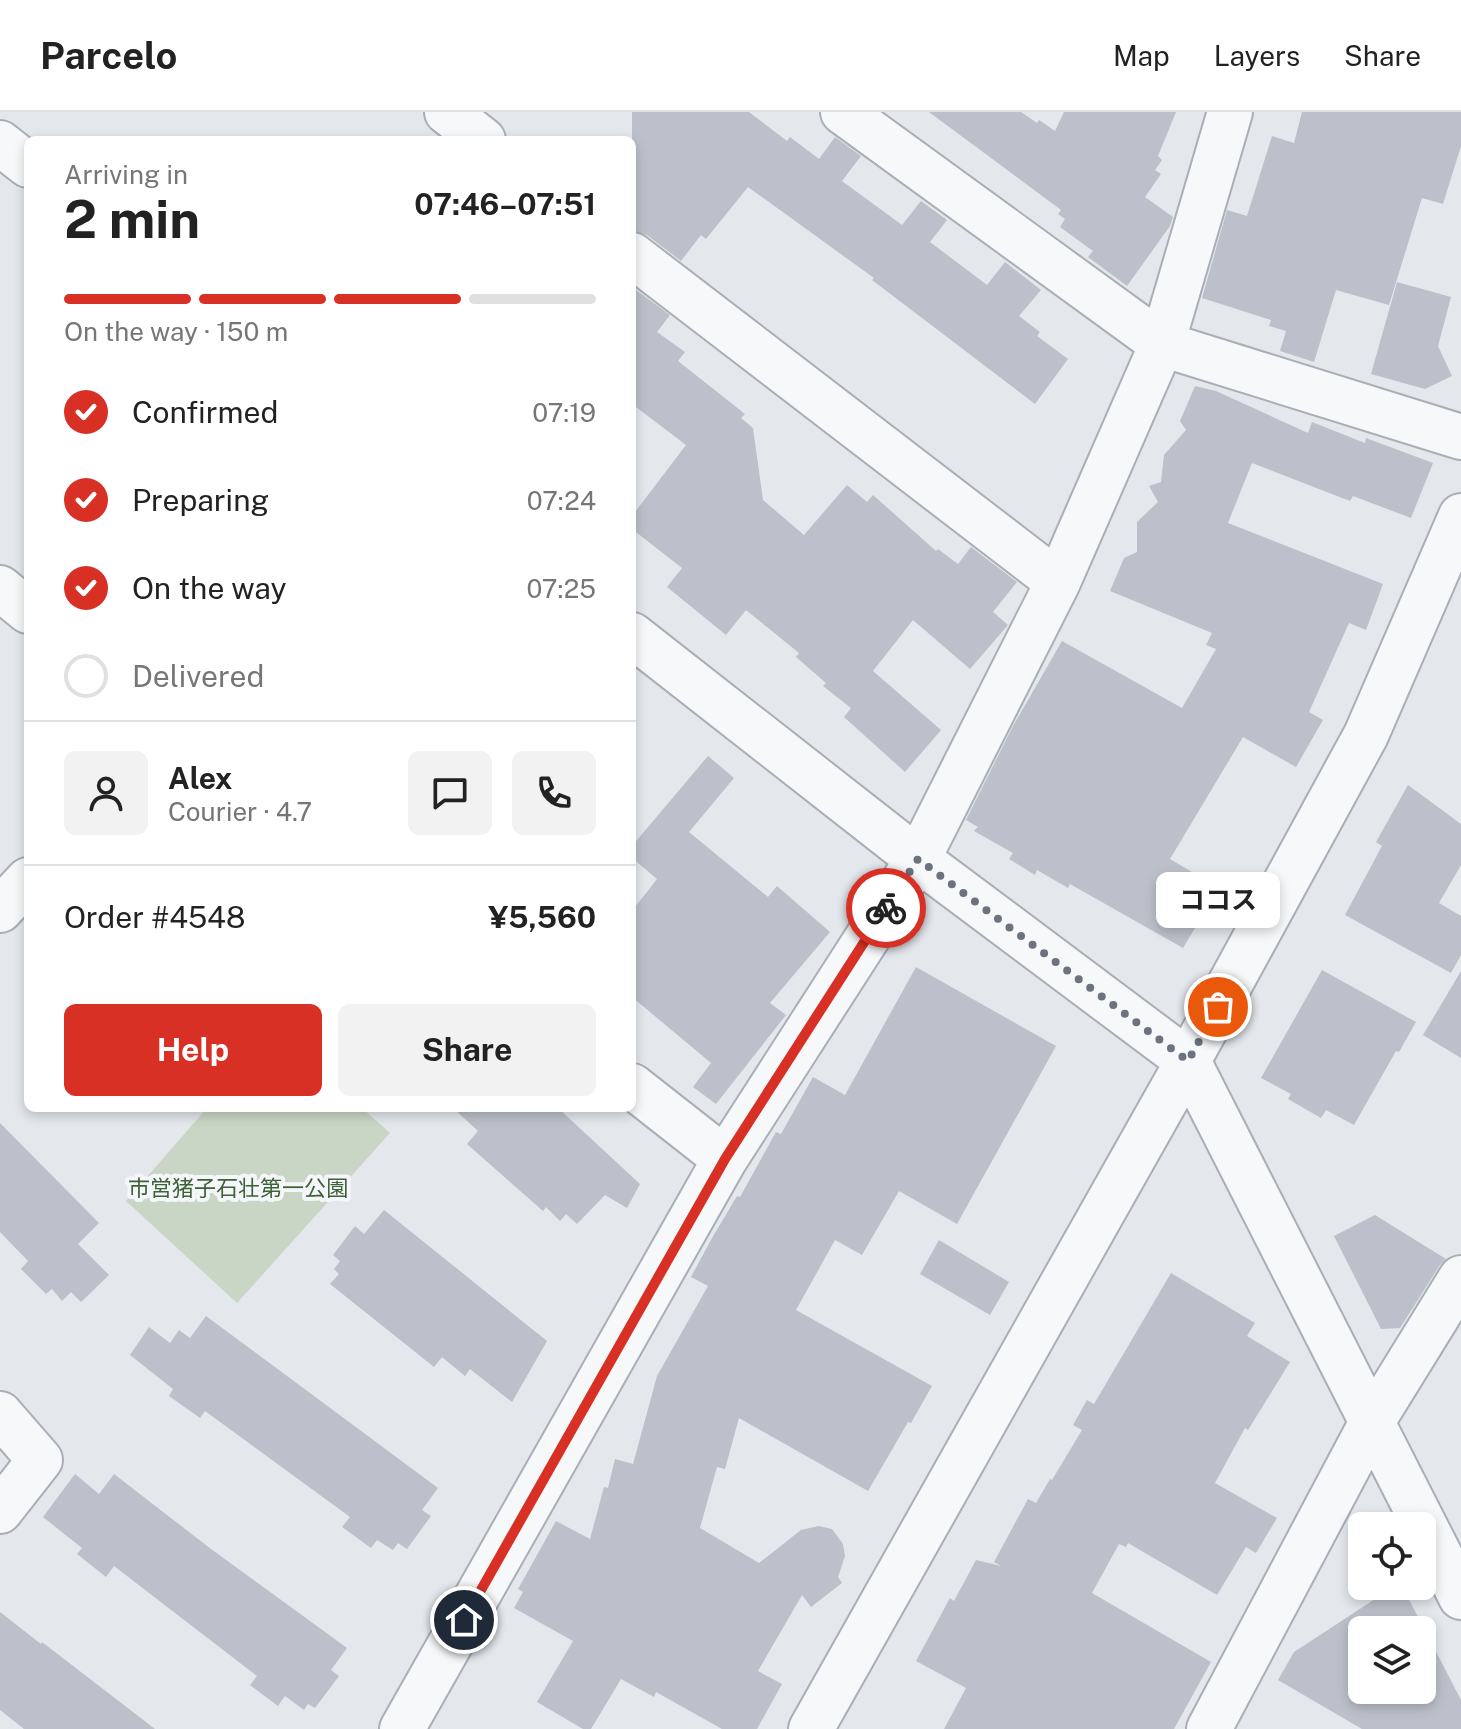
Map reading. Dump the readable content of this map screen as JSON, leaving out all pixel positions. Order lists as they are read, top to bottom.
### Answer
{
  "parks": ["市営猪子石壮第一公園"],
  "places": ["ココス"],
  "page": {
    "header": "Parcelo",
    "nav": ["Map", "Layers", "Share"],
    "heading": ["2 min", "Arriving in", "07:46–07:51"],
    "panel": [
      "Alex",
      "Courier · 4.7",
      "Order #4548",
      "¥5,560"
    ],
    "bar": "On the way · 150 m",
    "list": [
      ["Confirmed", "07:19"],
      ["Preparing", "07:24"],
      ["On the way", "07:25"],
      "Delivered"
    ],
    "bubble": "ココス",
    "buttons": ["Help", "Share"]
  }
}
